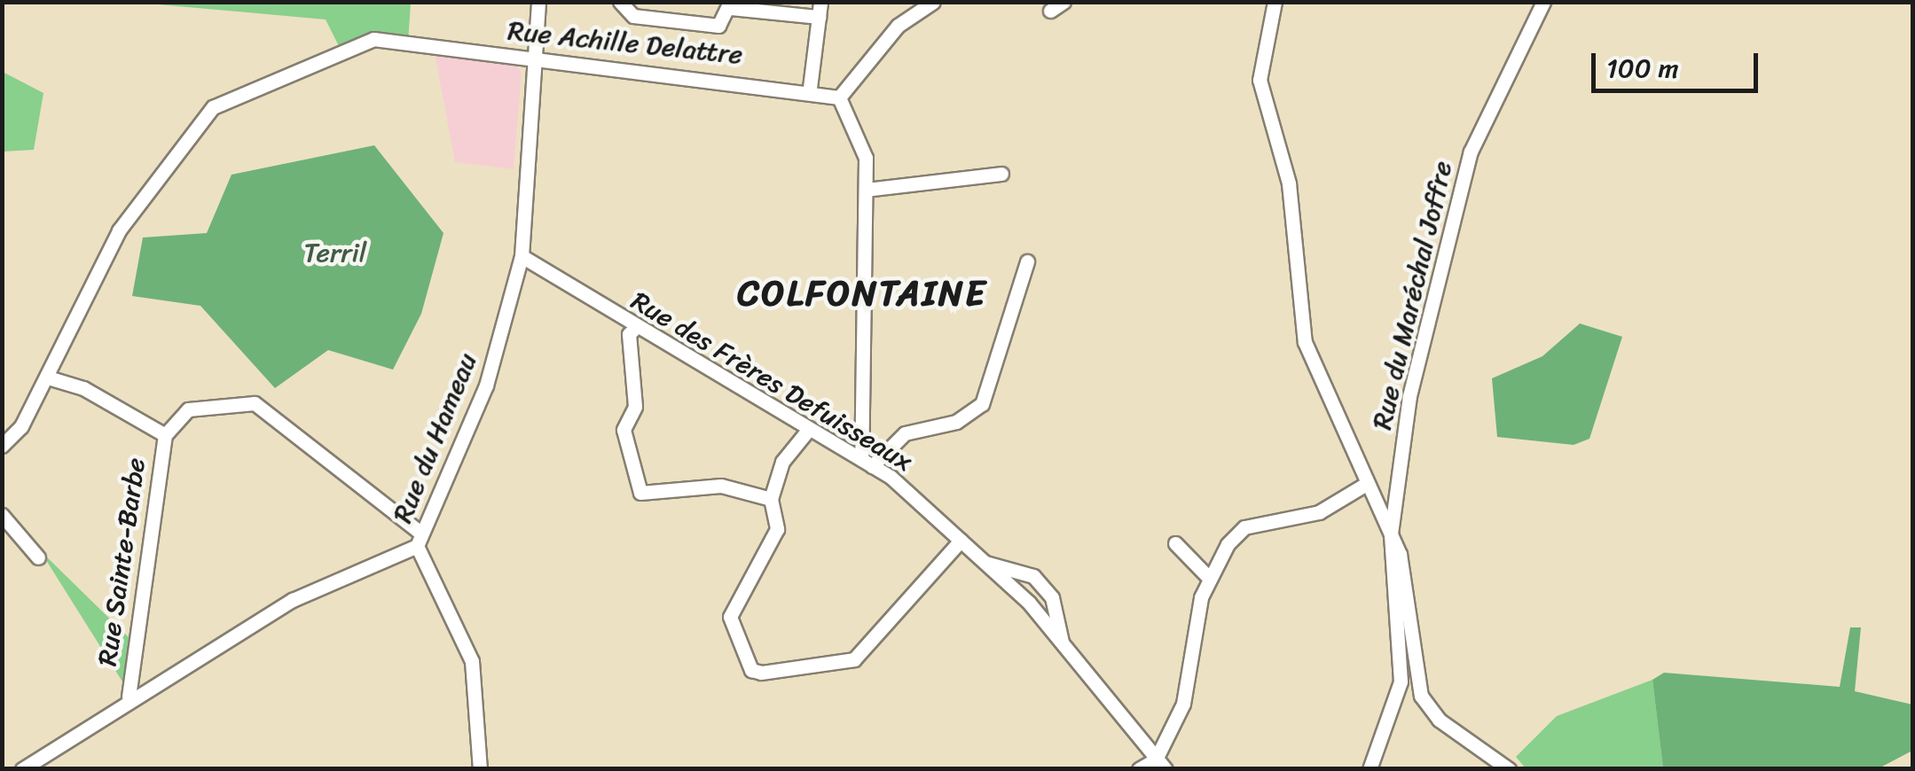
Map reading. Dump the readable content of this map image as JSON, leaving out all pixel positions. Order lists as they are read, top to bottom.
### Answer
{
  "streets": {
    "street": [
      "Rue Achille Delattre",
      "Rue du Maréchal Joffre",
      "Rue des Frères Defuisseaux",
      "Rue du Hameau",
      "Rue Sainte-Barbe"
    ]
  },
  "crossings": [
    ["Rue Achille Delattre", "Rue du Hameau"],
    ["Rue des Frères Defuisseaux", "Rue du Hameau"],
    ["Rue du Hameau", "Rue Sainte-Barbe"]
  ],
  "districts": ["COLFONTAINE"],
  "parks": ["Terril"],
  "scale_bar": "100 m"
}
